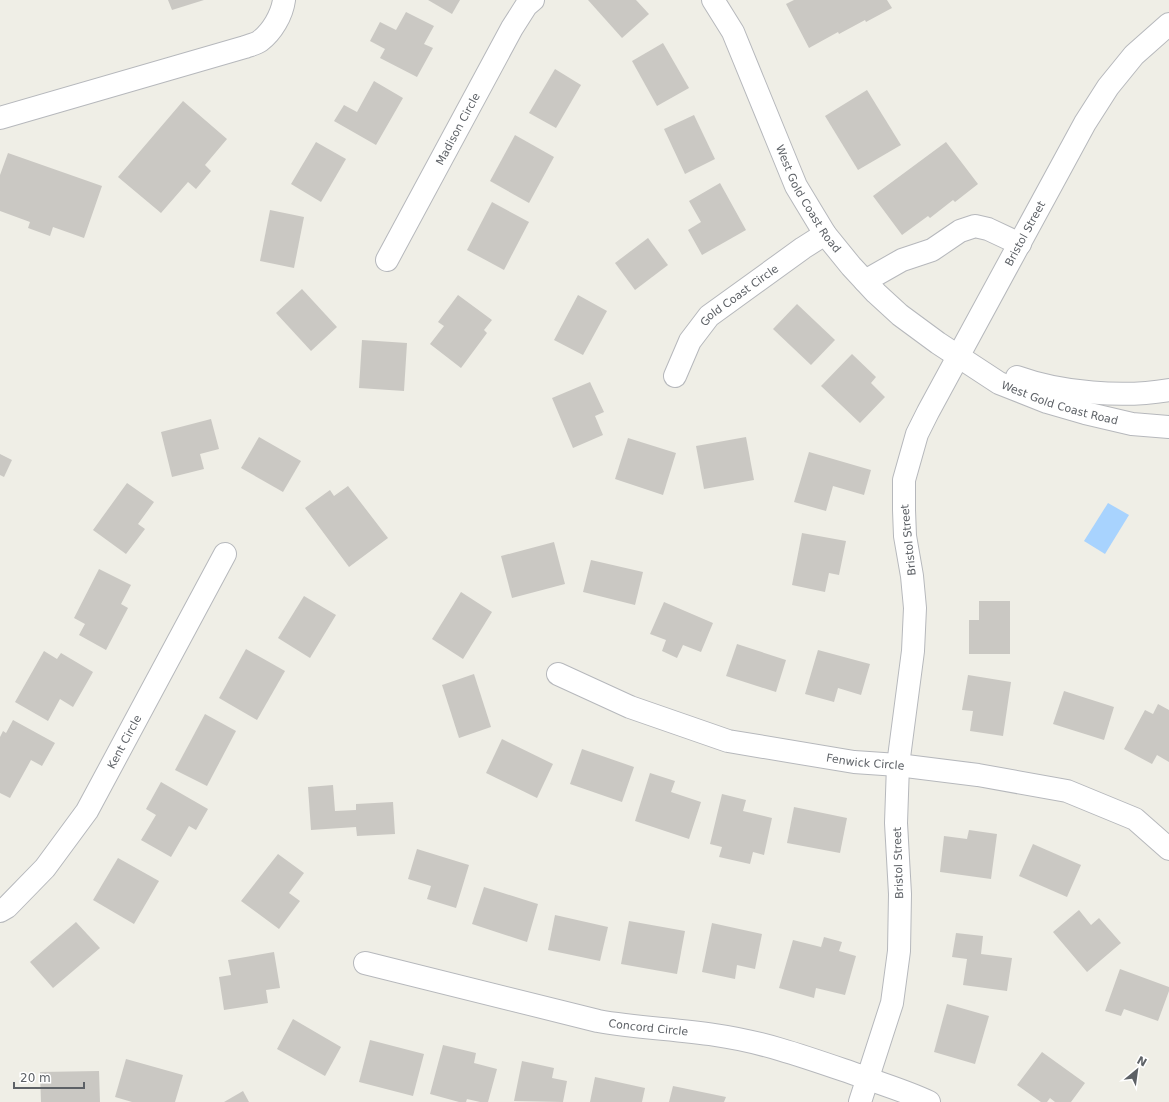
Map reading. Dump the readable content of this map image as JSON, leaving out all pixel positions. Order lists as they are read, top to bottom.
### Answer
{
  "streets": {
    "street": [
      "Madison Circle",
      "West Gold Coast Road",
      "Bristol Street",
      "Gold Coast Circle",
      "Kent Circle",
      "Fenwick Circle",
      "Concord Circle"
    ]
  },
  "crossings": [
    ["West Gold Coast Road", "Bristol Street"],
    ["West Gold Coast Road", "Gold Coast Circle"],
    ["Bristol Street", "Fenwick Circle"],
    ["Bristol Street", "Concord Circle"]
  ],
  "scale_bar": "20 m",
  "north": "top right"
}
